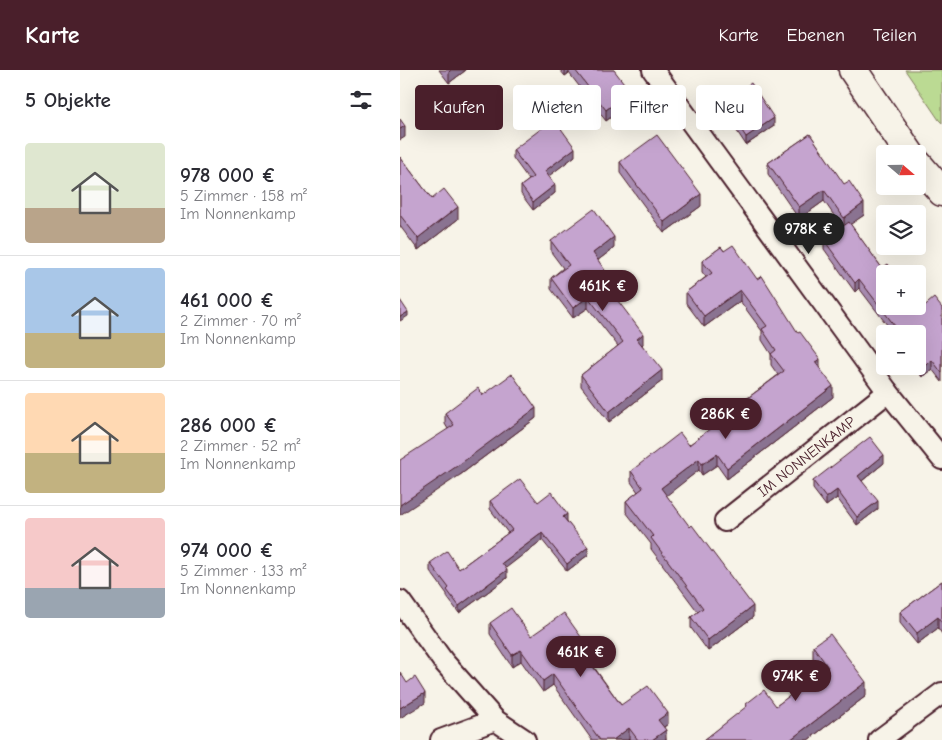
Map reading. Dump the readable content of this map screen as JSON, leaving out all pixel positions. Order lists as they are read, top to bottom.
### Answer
{
  "streets": {
    "street": ["IM NONNENKAMP"]
  },
  "north": "right",
  "page": {
    "header": "Karte",
    "nav": ["Karte", "Ebenen", "Teilen"],
    "heading": "5 Objekte",
    "chip": [
      "Kaufen",
      "Mieten",
      "Filter",
      "Neu"
    ],
    "list": [
      {
        "name": "978 000 €",
        "note": "5 Zimmer · 158 m² · Im Nonnenkamp"
      },
      {
        "name": "461 000 €",
        "note": "2 Zimmer · 70 m² · Im Nonnenkamp"
      },
      {
        "name": "286 000 €",
        "note": "2 Zimmer · 52 m² · Im Nonnenkamp"
      },
      {
        "name": "974 000 €",
        "note": "5 Zimmer · 133 m² · Im Nonnenkamp"
      }
    ],
    "map_buttons": ["+", "−"],
    "price": [
      "978K €",
      "461K €",
      "286K €",
      "461K €",
      "974K €"
    ]
  }
}
